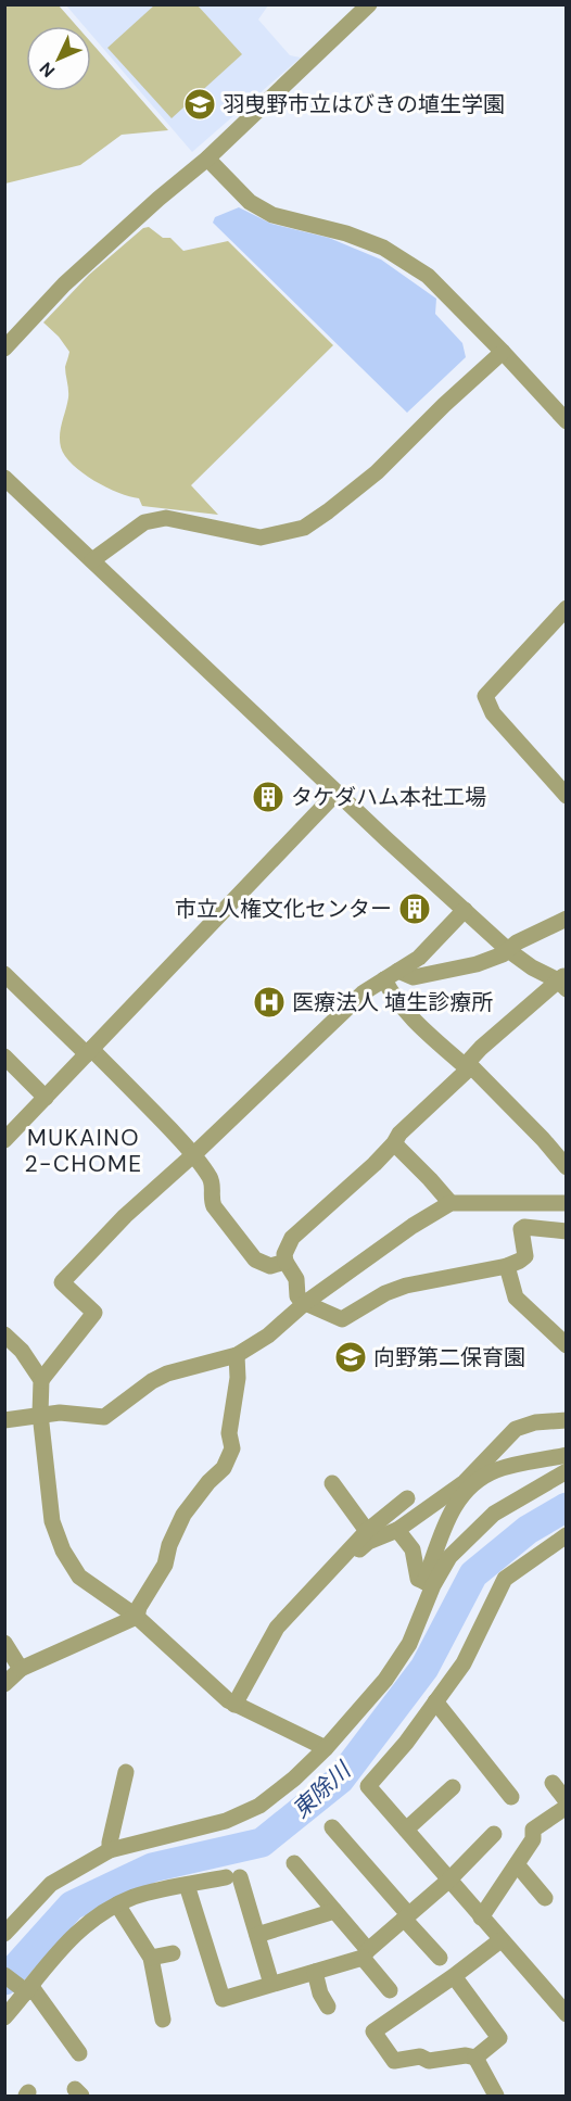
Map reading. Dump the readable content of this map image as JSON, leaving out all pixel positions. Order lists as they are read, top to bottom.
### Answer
{
  "districts": ["MUKAINO 2-CHOME"],
  "water": ["東除川"],
  "places": {
    "school or university": ["羽曳野市立はびきの埴生学園", "向野第二保育園"],
    "building": ["タケダハム本社工場", "市立人権文化センター"],
    "hospital": ["医療法人 埴生診療所"]
  },
  "north": "bottom left"
}
